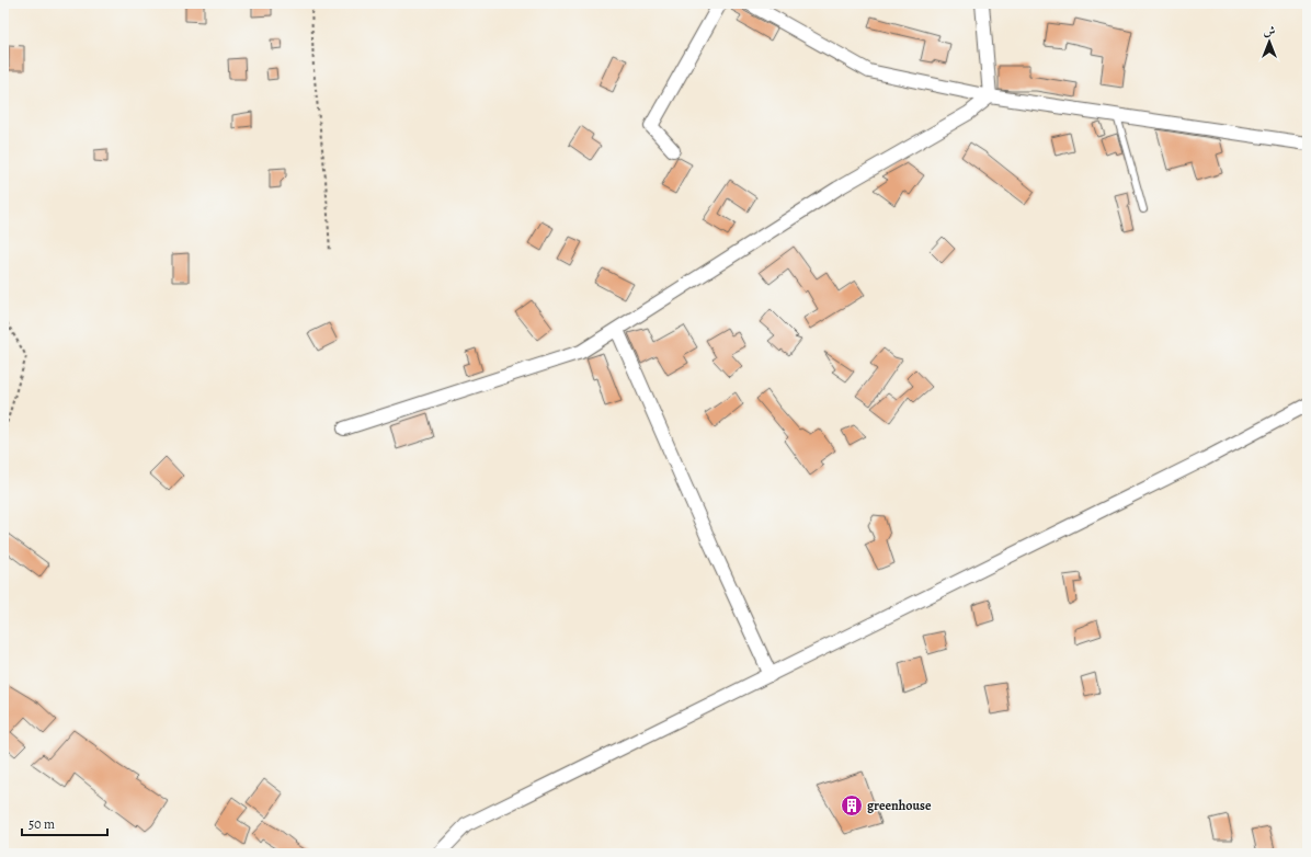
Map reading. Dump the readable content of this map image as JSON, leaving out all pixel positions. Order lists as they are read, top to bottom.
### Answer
{
  "places": {
    "building": ["greenhouse"]
  },
  "scale_bar": "50 m",
  "north": "top"
}
